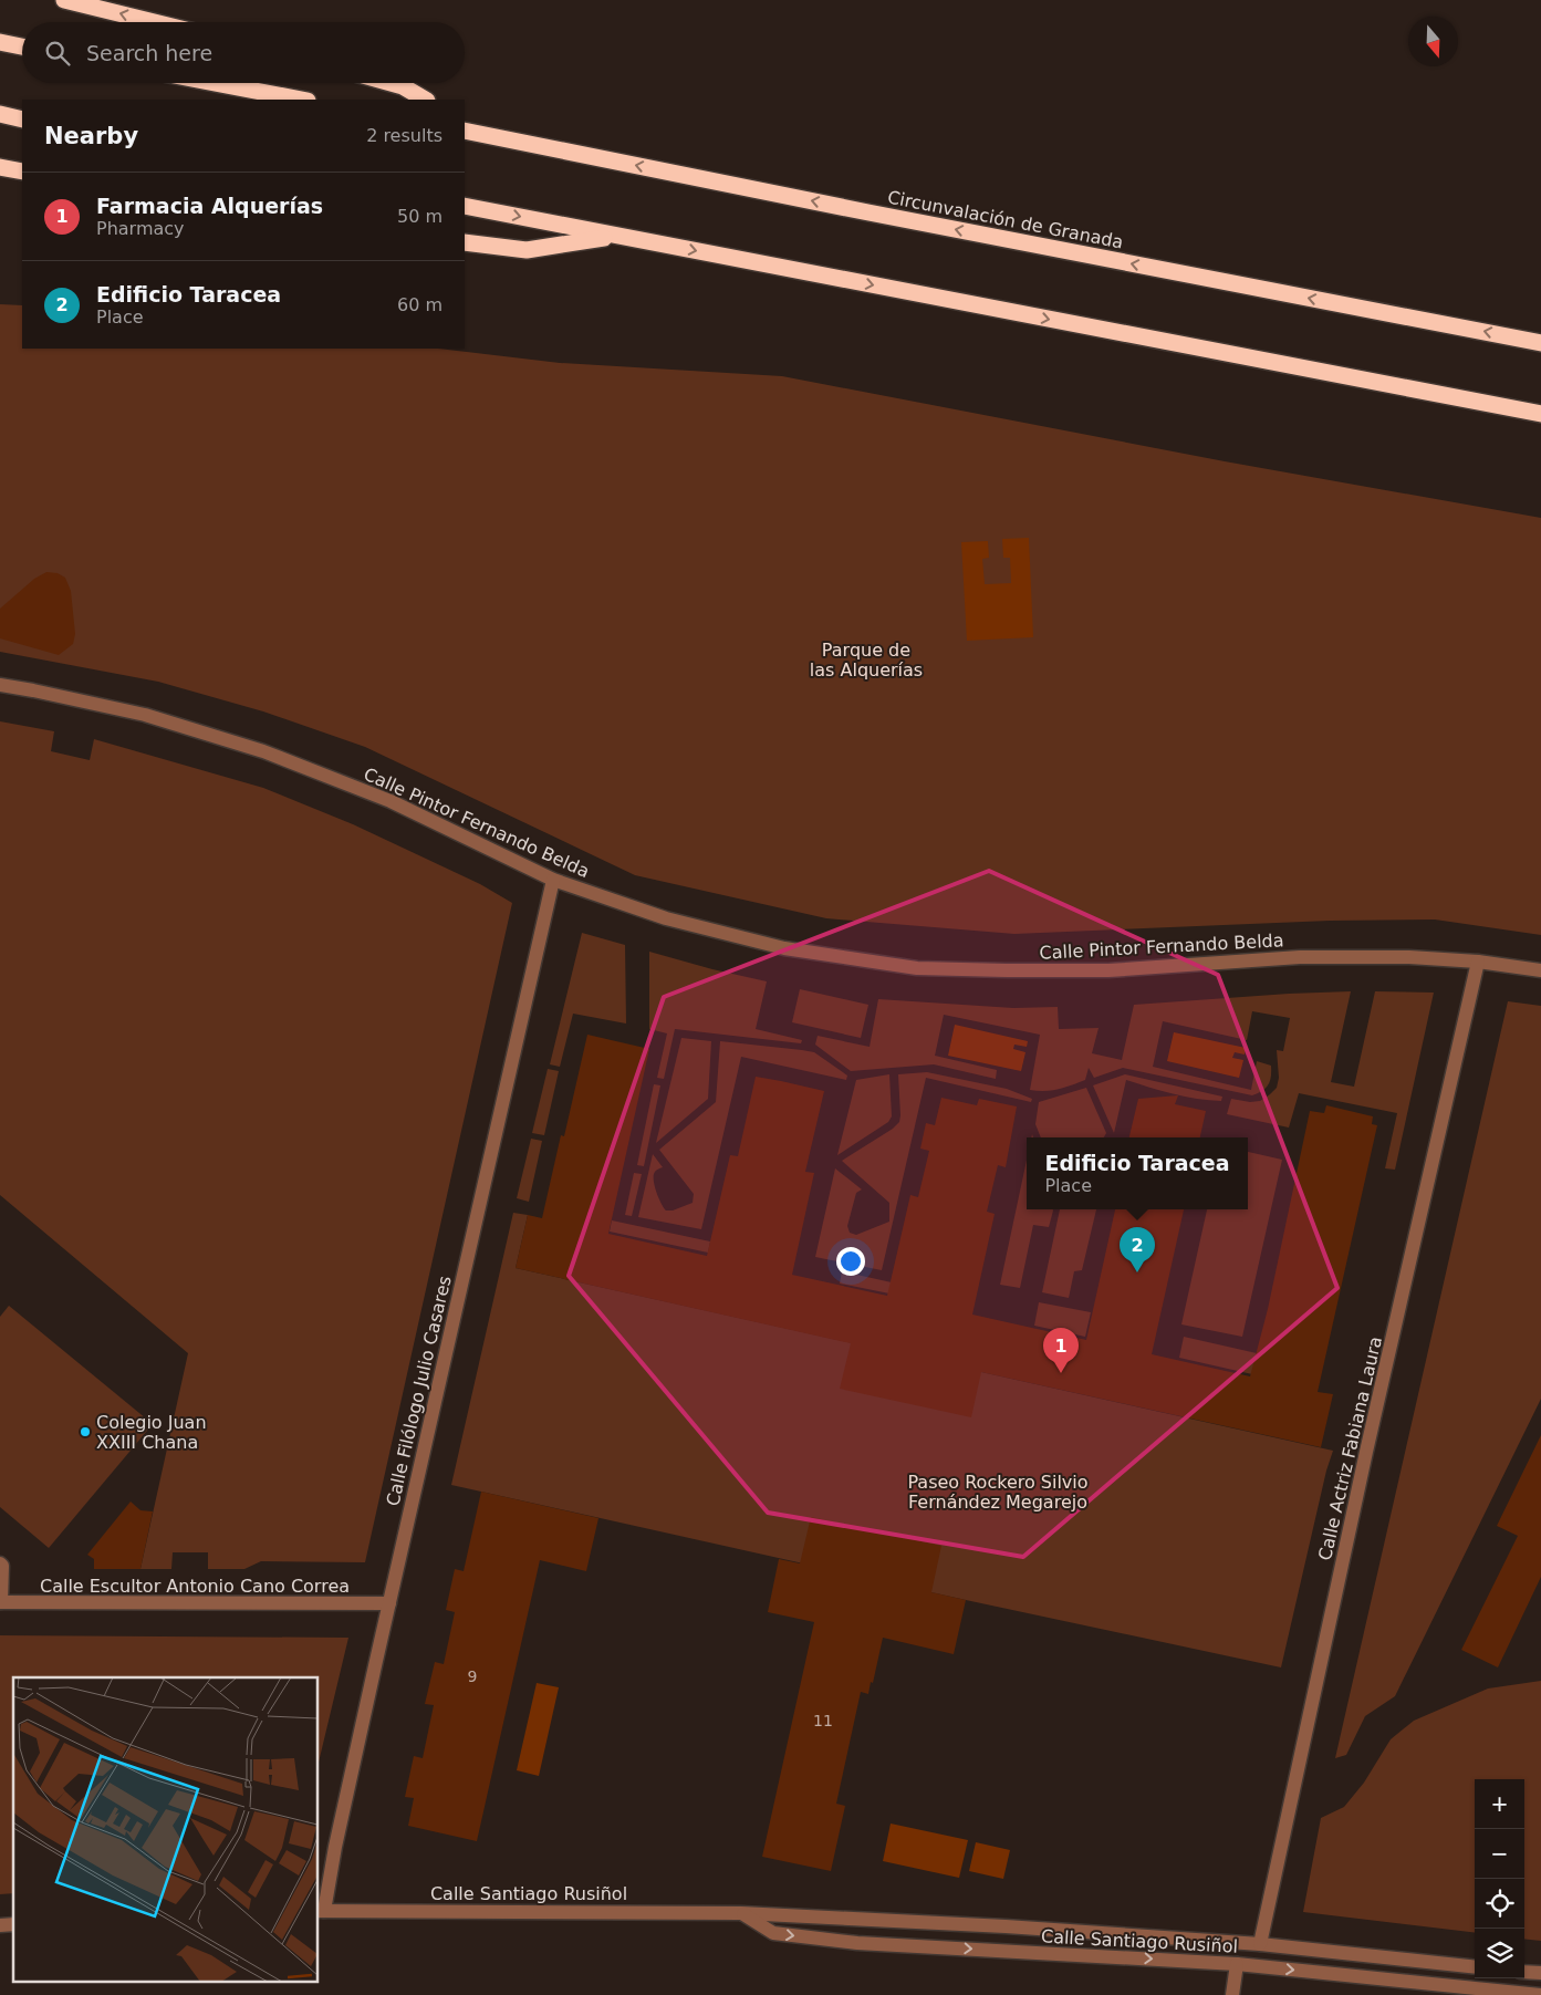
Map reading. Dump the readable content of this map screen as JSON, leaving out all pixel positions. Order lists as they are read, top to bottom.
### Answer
{
  "streets": {
    "highway": ["Circunvalación de Granada"],
    "street": [
      "Calle Pintor Fernando Belda",
      "Calle Filólogo Julio Casares",
      "Calle Actriz Fabiana Laura",
      "Calle Escultor Antonio Cano Correa",
      "Calle Santiago Rusiñol"
    ]
  },
  "crossings": [
    ["Calle Pintor Fernando Belda", "Calle Filólogo Julio Casares"],
    ["Calle Pintor Fernando Belda", "Calle Actriz Fabiana Laura"],
    ["Calle Filólogo Julio Casares", "Calle Escultor Antonio Cano Correa"],
    ["Calle Filólogo Julio Casares", "Calle Santiago Rusiñol"],
    ["Calle Actriz Fabiana Laura", "Calle Santiago Rusiñol"]
  ],
  "parks": ["Parque de las Alquerías", "Paseo Rockero Silvio Fernández Megarejo"],
  "places": ["Colegio Juan XXIII Chana"],
  "house_numbers": ["9", "11"],
  "north": "bottom",
  "page": {
    "search": "Search here",
    "heading": ["Nearby", "2 results"],
    "list": [
      {
        "mark": "1",
        "name": "Farmacia Alquerías",
        "note": "Pharmacy",
        "value": "50 m"
      },
      {
        "mark": "2",
        "name": "Edificio Taracea",
        "note": "Place",
        "value": "60 m"
      }
    ],
    "popup": ["Edificio Taracea", "Place"],
    "pins": ["2", "1"],
    "map_buttons": ["+", "−"]
  }
}
